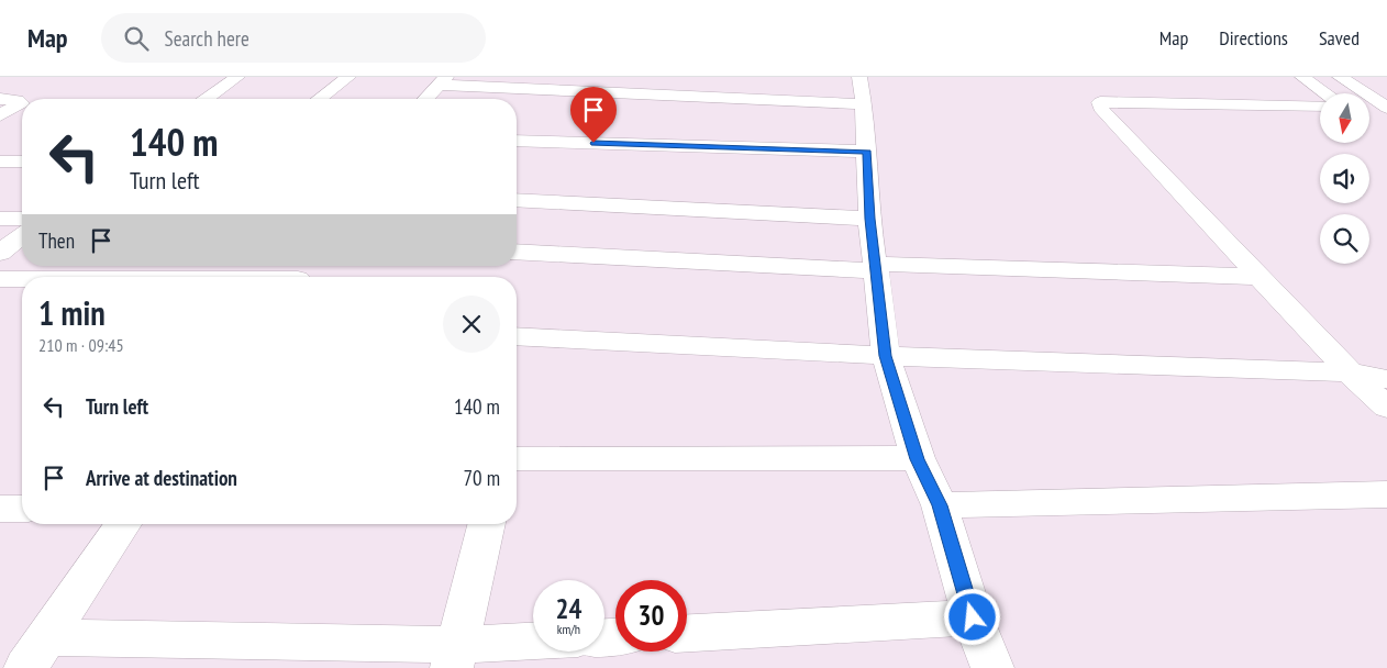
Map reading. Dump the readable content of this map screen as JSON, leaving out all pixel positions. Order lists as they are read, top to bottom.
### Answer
{
  "north": "bottom",
  "page": {
    "header": "Map",
    "search": "Search here",
    "nav": ["Map", "Directions", "Saved"],
    "turn": ["140 m", "Turn left"],
    "then": "Then",
    "heading": ["1 min", "210 m · 09:45"],
    "list": [
      {
        "name": "Turn left",
        "value": "140 m"
      },
      {
        "name": "Arrive at destination",
        "value": "70 m"
      }
    ],
    "speed": "24 km/h",
    "limit": "30"
  }
}
